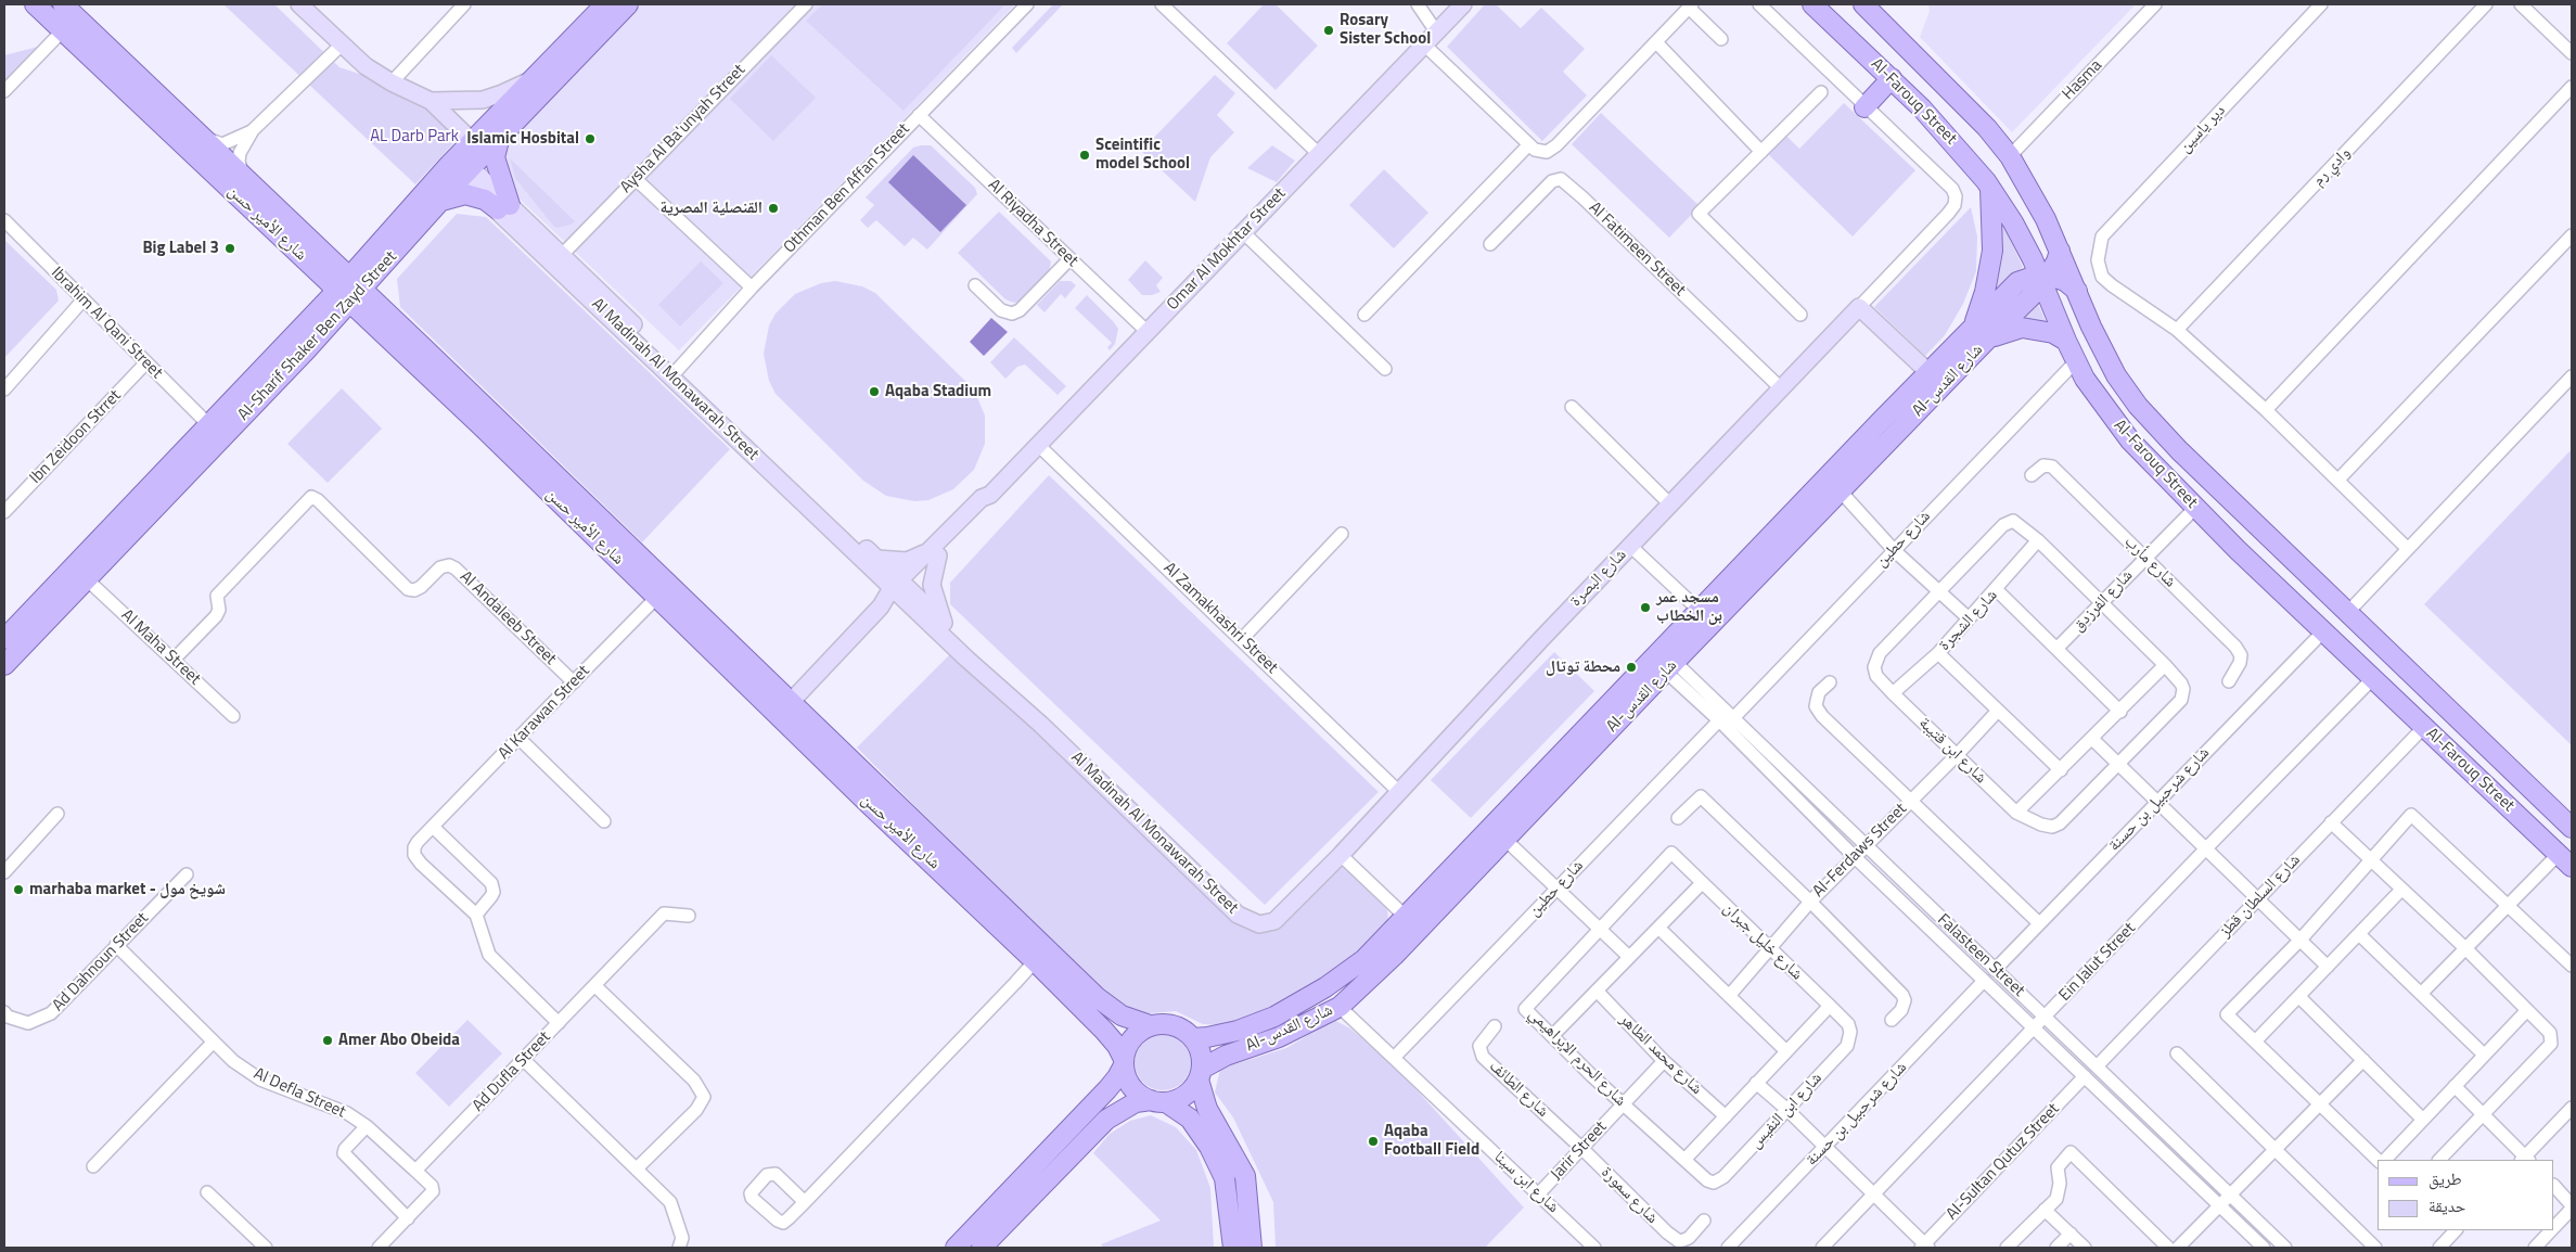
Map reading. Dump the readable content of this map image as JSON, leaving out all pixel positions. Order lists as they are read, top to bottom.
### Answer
{
  "streets": {
    "main road": [
      "Al-Farouq Street",
      "شارع الأمير حسن",
      "Omar Al Mokhtar Street",
      "Al-Sharif Shaker Ben Zayd Street",
      "Al Madinah Al Monawarah Street",
      "Al-شارع القدس",
      "شارع البصرة"
    ],
    "street": [
      "Hasma",
      "Aysha Al Ba'unyah Street",
      "دير ياسين",
      "وادي رم",
      "Othman Ben Affan Street",
      "Al Riyadha Street",
      "Al Fatimeen Street",
      "Ibrahim Al Qani Street",
      "Ibn Zeidoon Strret",
      "شارع حطين",
      "شارع مأرب",
      "شارع الفرزدق",
      "Al Andaleeb Street",
      "Al Zamakhashri Street",
      "شارع الشجرة",
      "Al Maha Street",
      "Al Karawan Street",
      "شارع ابن قتيبة",
      "شارع شرحبيل بن حسنة",
      "Al-Ferdaws Street",
      "شارع السلطان قطز",
      "شارع خليل جبران",
      "Falasteen Street",
      "Ad Dahnoun Street",
      "Ein Jalut Street",
      "شارع محمد الطاهر",
      "شارع الحرم الإبراهيمي",
      "Ad Dufla Street",
      "شارع الطائف",
      "Al Defla Street",
      "شارع ابن النفيس",
      "Jarir Street",
      "Al-Sultan Qutuz Street",
      "شارع ابن سينا",
      "شارع سمورة"
    ]
  },
  "crossings": [
    ["Hasma", "Al-Farouq Street"],
    ["Al-Farouq Street", "Al-شارع القدس"],
    ["Al-Farouq Street", "شارع حطين"],
    ["Al-Farouq Street", "شارع الفرزدق"],
    ["Al-Farouq Street", "شارع شرحبيل بن حسنة"],
    ["Al-Farouq Street", "شارع السلطان قطز"],
    ["Al-Farouq Street", "Ein Jalut Street"],
    ["Aysha Al Ba'unyah Street", "Al Madinah Al Monawarah Street"],
    ["دير ياسين", "وادي رم"],
    ["Othman Ben Affan Street", "Al Riyadha Street"],
    ["Othman Ben Affan Street", "Al Madinah Al Monawarah Street"],
    ["شارع الأمير حسن", "Omar Al Mokhtar Street"],
    ["شارع الأمير حسن", "Al-Sharif Shaker Ben Zayd Street"],
    ["شارع الأمير حسن", "Al-شارع القدس"],
    ["شارع الأمير حسن", "Al Karawan Street"],
    ["Al Riyadha Street", "Omar Al Mokhtar Street"],
    ["Omar Al Mokhtar Street", "Al Madinah Al Monawarah Street"],
    ["Omar Al Mokhtar Street", "Al Zamakhashri Street"],
    ["Al Fatimeen Street", "شارع البصرة"],
    ["Ibrahim Al Qani Street", "Al-Sharif Shaker Ben Zayd Street"],
    ["Ibrahim Al Qani Street", "Ibn Zeidoon Strret"],
    ["Al-Sharif Shaker Ben Zayd Street", "Al Madinah Al Monawarah Street"],
    ["Al-Sharif Shaker Ben Zayd Street", "Al Maha Street"],
    ["Al Madinah Al Monawarah Street", "شارع البصرة"],
    ["Al-شارع القدس", "Falasteen Street"],
    ["Al-شارع القدس", "شارع ابن سينا"],
    ["شارع حطين", "Falasteen Street"],
    ["شارع حطين", "شارع ابن سينا"],
    ["شارع مأرب", "شارع الفرزدق"],
    ["شارع البصرة", "Al Zamakhashri Street"],
    ["Al Andaleeb Street", "Al Maha Street"],
    ["Al Andaleeb Street", "Al Karawan Street"],
    ["شارع الشجرة", "شارع ابن قتيبة"],
    ["شارع ابن قتيبة", "Al-Ferdaws Street"],
    ["شارع شرحبيل بن حسنة", "Falasteen Street"],
    ["Al-Ferdaws Street", "شارع خليل جبران"],
    ["Al-Ferdaws Street", "Falasteen Street"],
    ["شارع السلطان قطز", "Falasteen Street"],
    ["شارع خليل جبران", "شارع الحرم الإبراهيمي"],
    ["شارع خليل جبران", "شارع ابن النفيس"],
    ["Falasteen Street", "Ein Jalut Street"],
    ["Falasteen Street", "Al-Sultan Qutuz Street"],
    ["Ad Dahnoun Street", "Al Defla Street"],
    ["شارع محمد الطاهر", "Jarir Street"],
    ["شارع الحرم الإبراهيمي", "شارع ابن النفيس"],
    ["شارع الحرم الإبراهيمي", "Jarir Street"],
    ["Ad Dufla Street", "Al Defla Street"],
    ["شارع الطائف", "Jarir Street"],
    ["شارع الطائف", "شارع سمورة"],
    ["Jarir Street", "شارع ابن سينا"],
    ["Jarir Street", "شارع سمورة"]
  ],
  "parks": ["AL Darb Park"],
  "places": [
    "Rosary Sister School",
    "Islamic Hosbital",
    "Sceintific model School",
    "القنصلية المصرية",
    "Big Label 3",
    "Aqaba Stadium",
    "مسجد عمر بن الخطاب",
    "محطة توتال",
    "marhaba market - شويخ مول",
    "Amer Abo Obeida",
    "Aqaba Football Field"
  ],
  "legend": ["طريق", "حديقة"]
}
